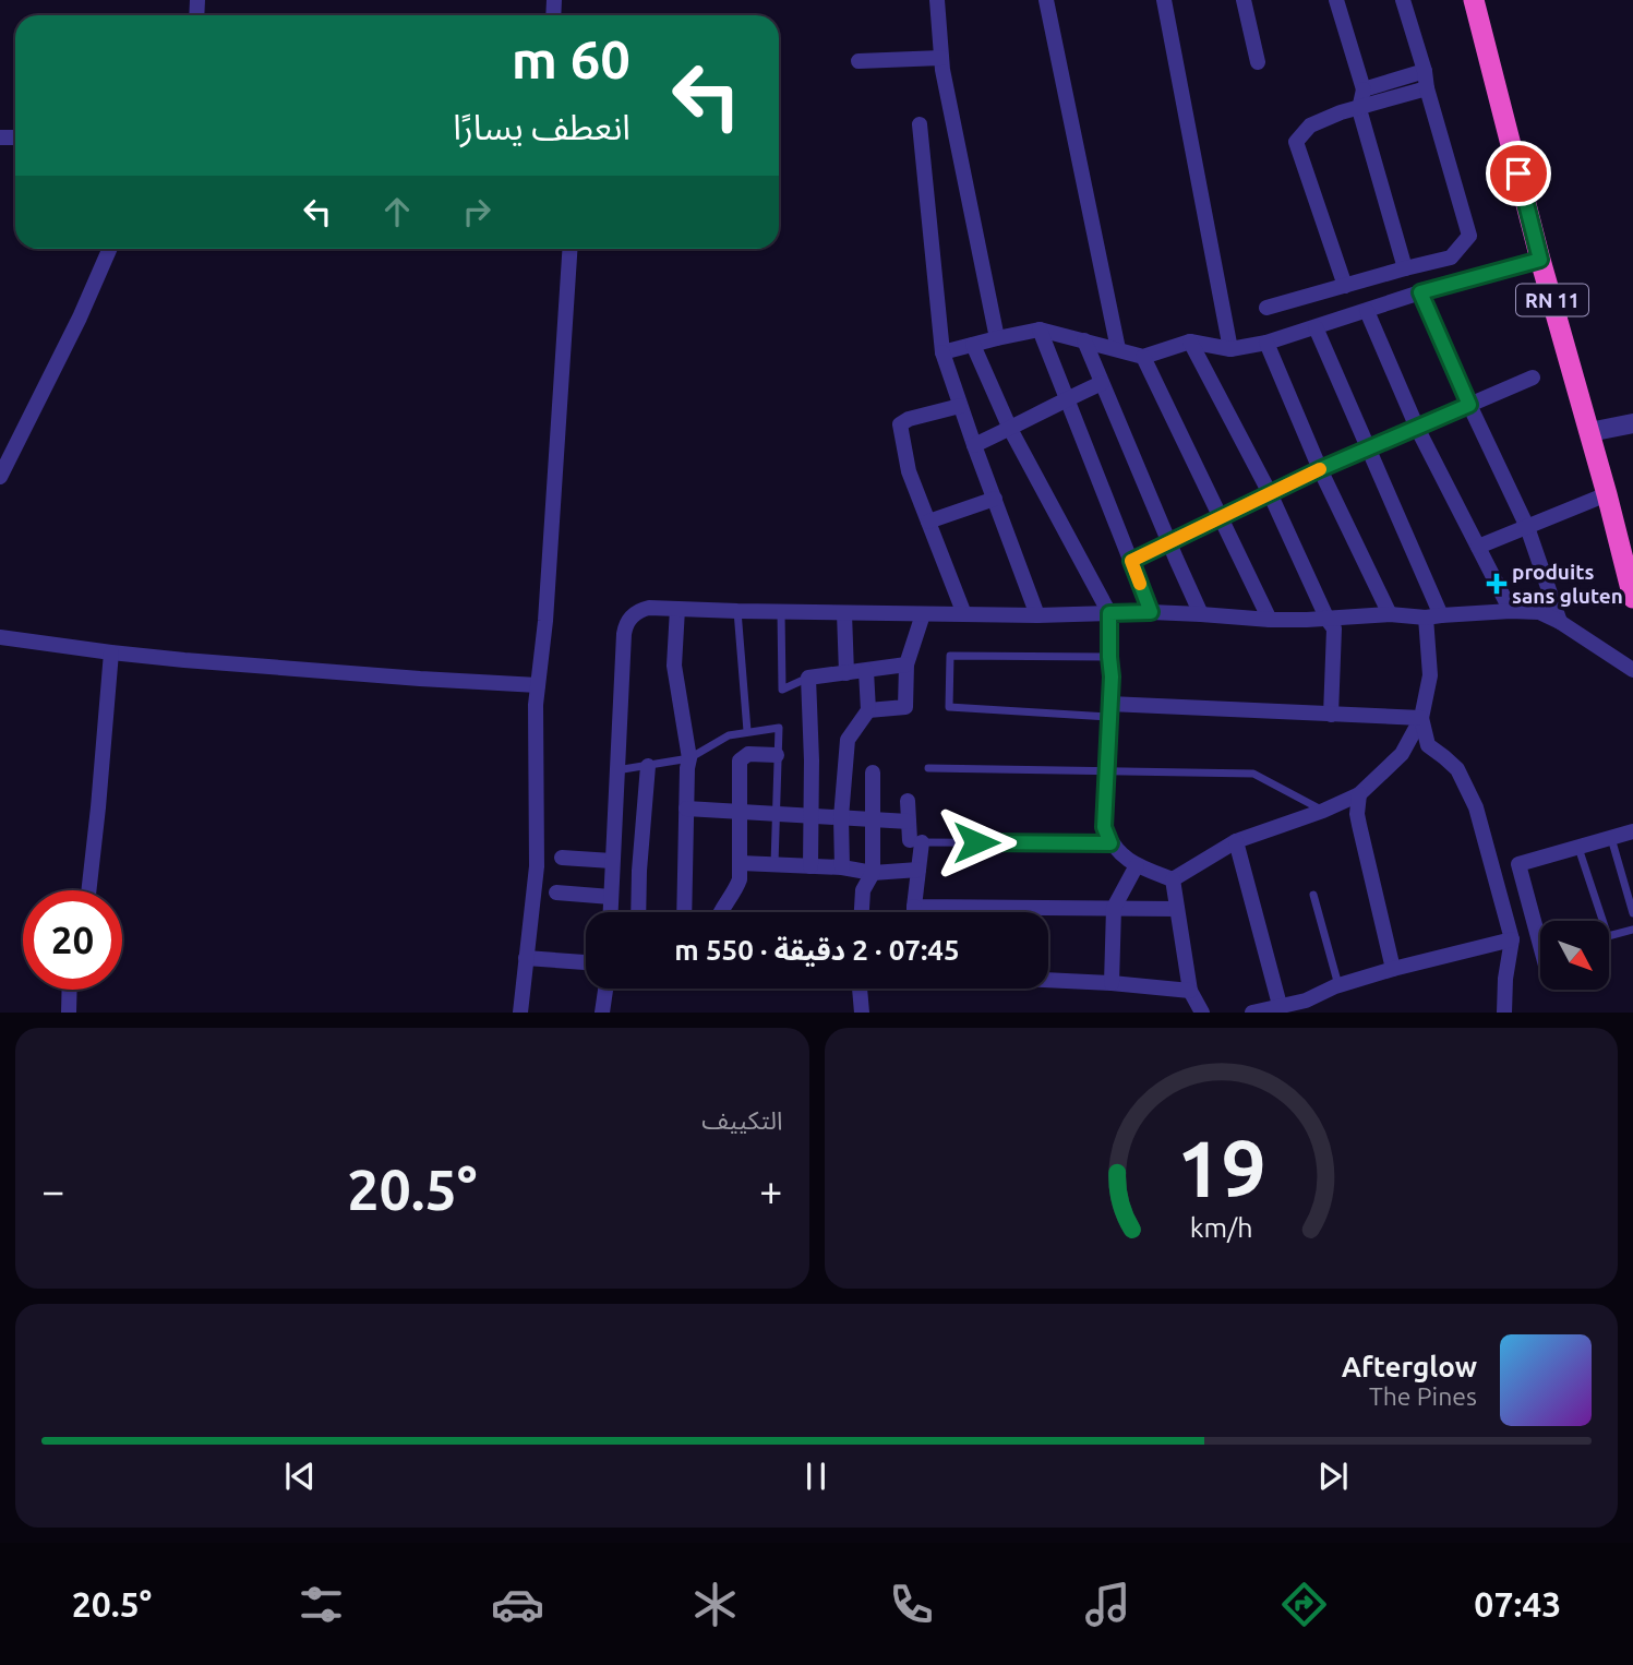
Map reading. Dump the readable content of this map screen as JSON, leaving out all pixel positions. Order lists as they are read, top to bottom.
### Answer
{
  "streets": {
    "highway": ["RN 11"]
  },
  "places": {
    "health": ["produits sans gluten"]
  },
  "north": "bottom right",
  "page": {
    "turn": ["60 m", "انعطف يسارًا"],
    "limit": "20",
    "trip": "07:45 · 2 دقيقة · 550 m",
    "tile": "التكييف",
    "heat": ["−", "20.5°", "+"],
    "song": ["Afterglow", "The Pines"],
    "tabs": ["07:43", "20.5°"],
    "gauge": ["19", "km/h"]
  }
}
